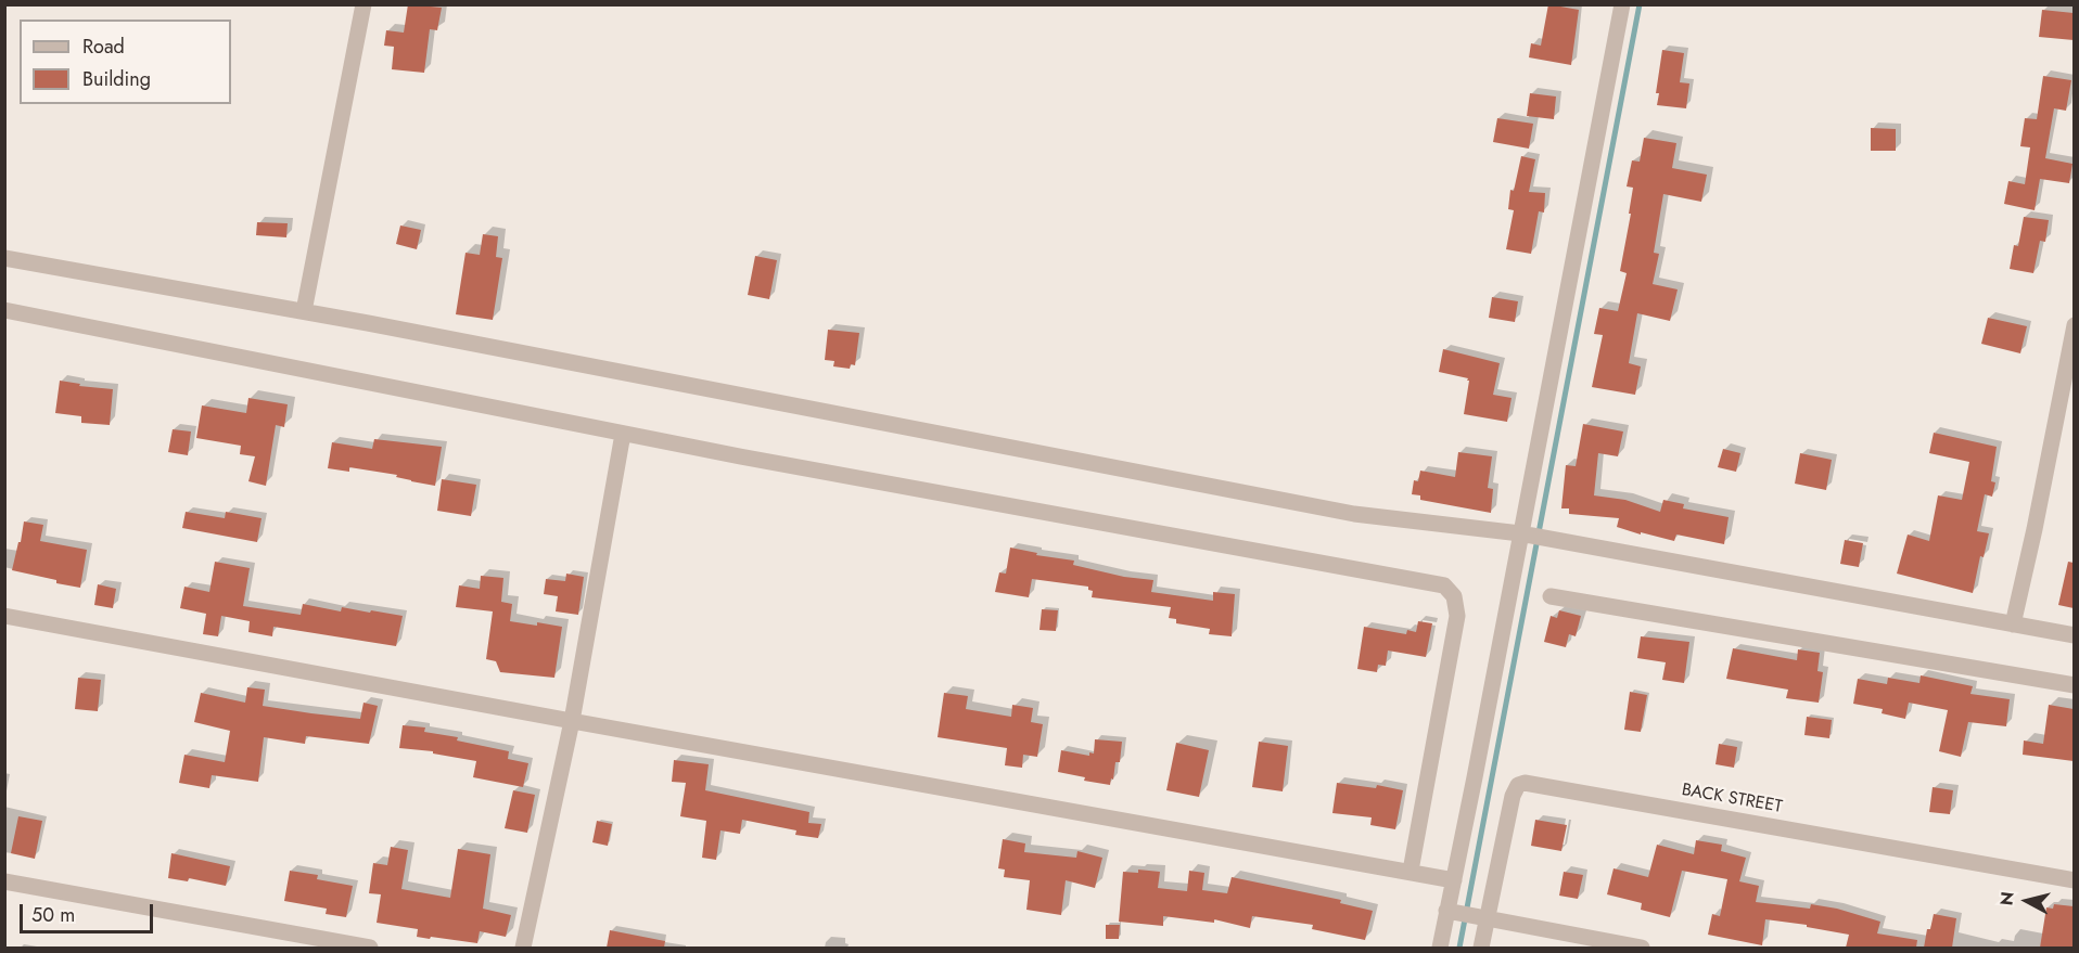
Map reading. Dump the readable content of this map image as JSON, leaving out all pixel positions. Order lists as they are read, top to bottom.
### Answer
{
  "streets": {
    "street": ["BACK STREET"]
  },
  "legend": ["Road", "Building"],
  "scale_bar": "50 m",
  "north": "left"
}
